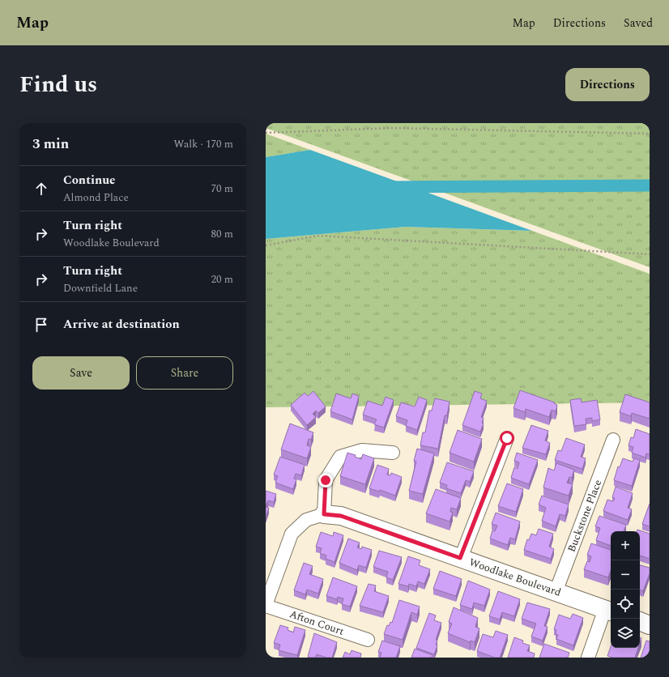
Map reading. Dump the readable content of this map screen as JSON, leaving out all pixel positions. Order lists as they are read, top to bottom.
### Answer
{
  "streets": {
    "street": ["Buckstone Place", "Woodlake Boulevard", "Afton Court"]
  },
  "crossings": [
    ["Buckstone Place", "Woodlake Boulevard"]
  ],
  "page": {
    "header": "Map",
    "nav": ["Map", "Directions", "Saved"],
    "title": "Find us",
    "buttons": [
      "Directions",
      ["Save", "Share"]
    ],
    "heading": ["3 min", "Walk · 170 m"],
    "list": [
      ["Continue", "Almond Place", "70 m"],
      ["Turn right", "Woodlake Boulevard", "80 m"],
      ["Turn right", "Downfield Lane", "20 m"],
      "Arrive at destination"
    ],
    "map_buttons": ["+", "−"]
  }
}
